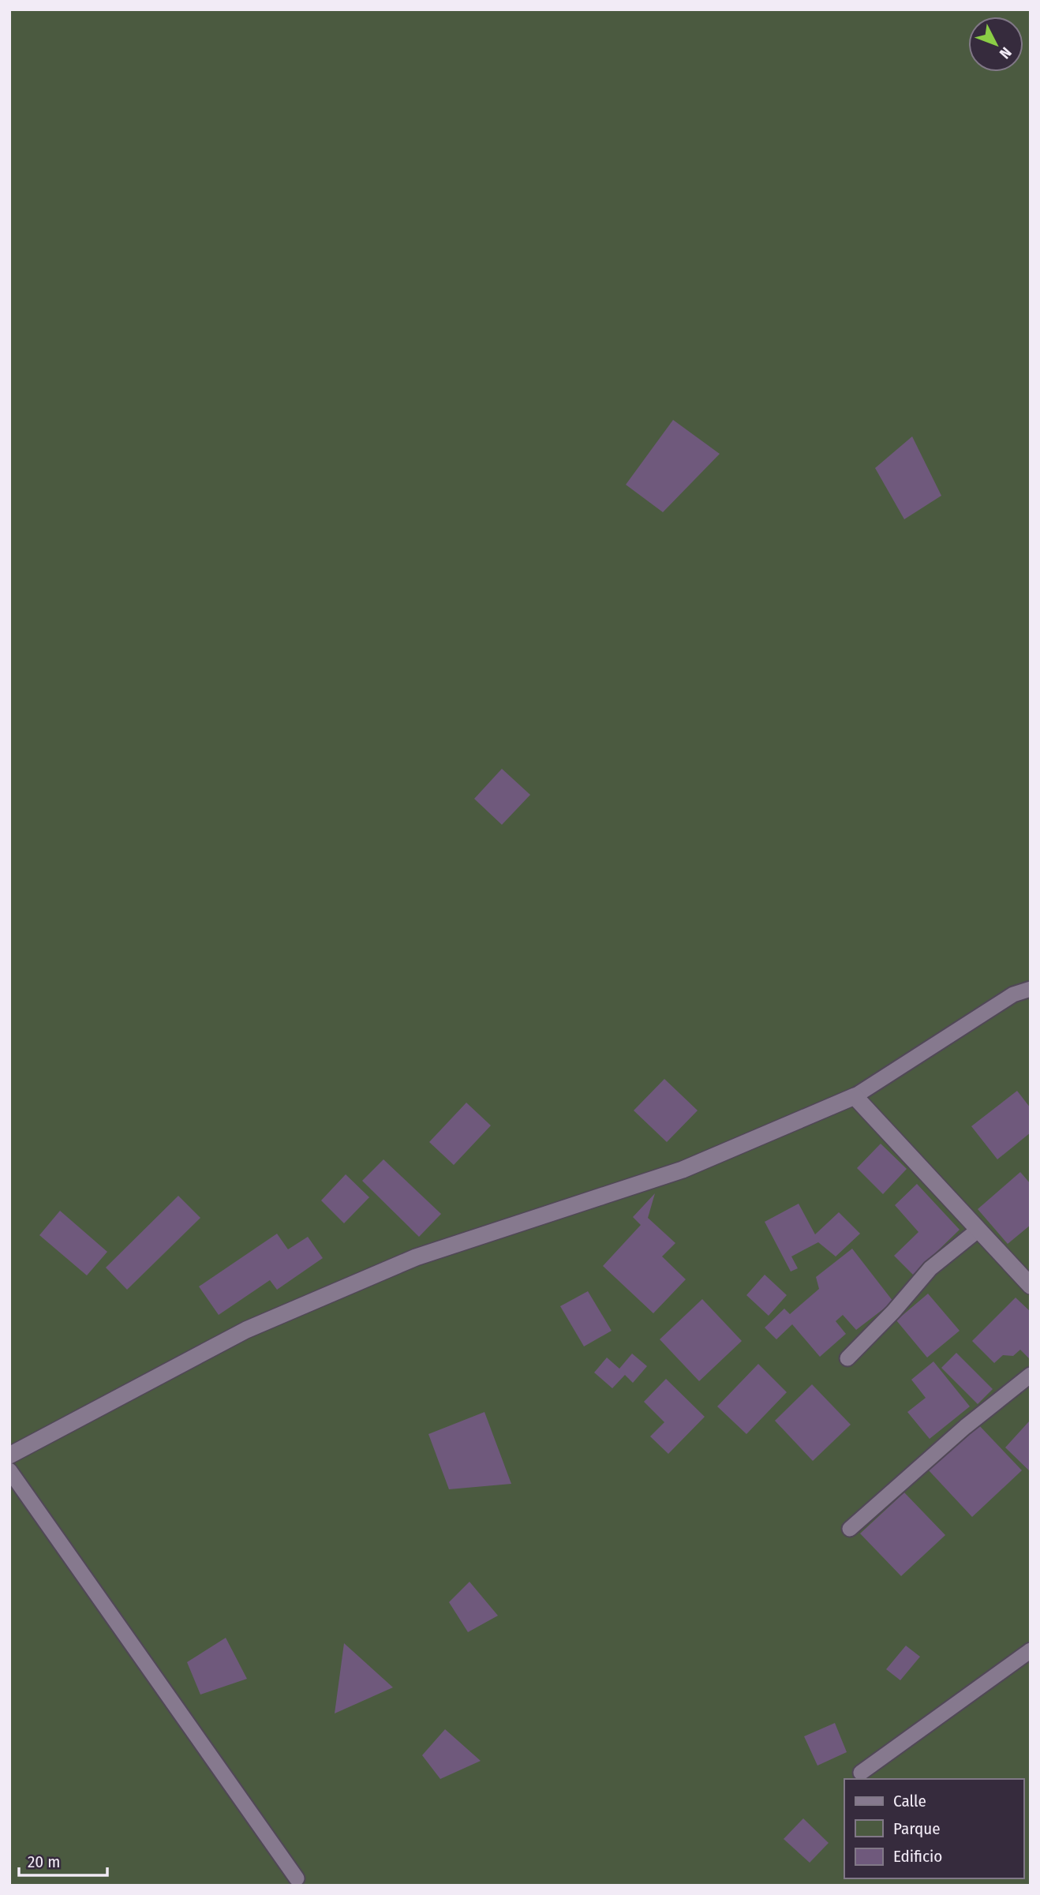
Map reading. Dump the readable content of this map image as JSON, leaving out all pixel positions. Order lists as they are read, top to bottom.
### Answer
{
  "legend": ["Calle", "Parque", "Edificio"],
  "scale_bar": "20 m",
  "north": "bottom right"
}
